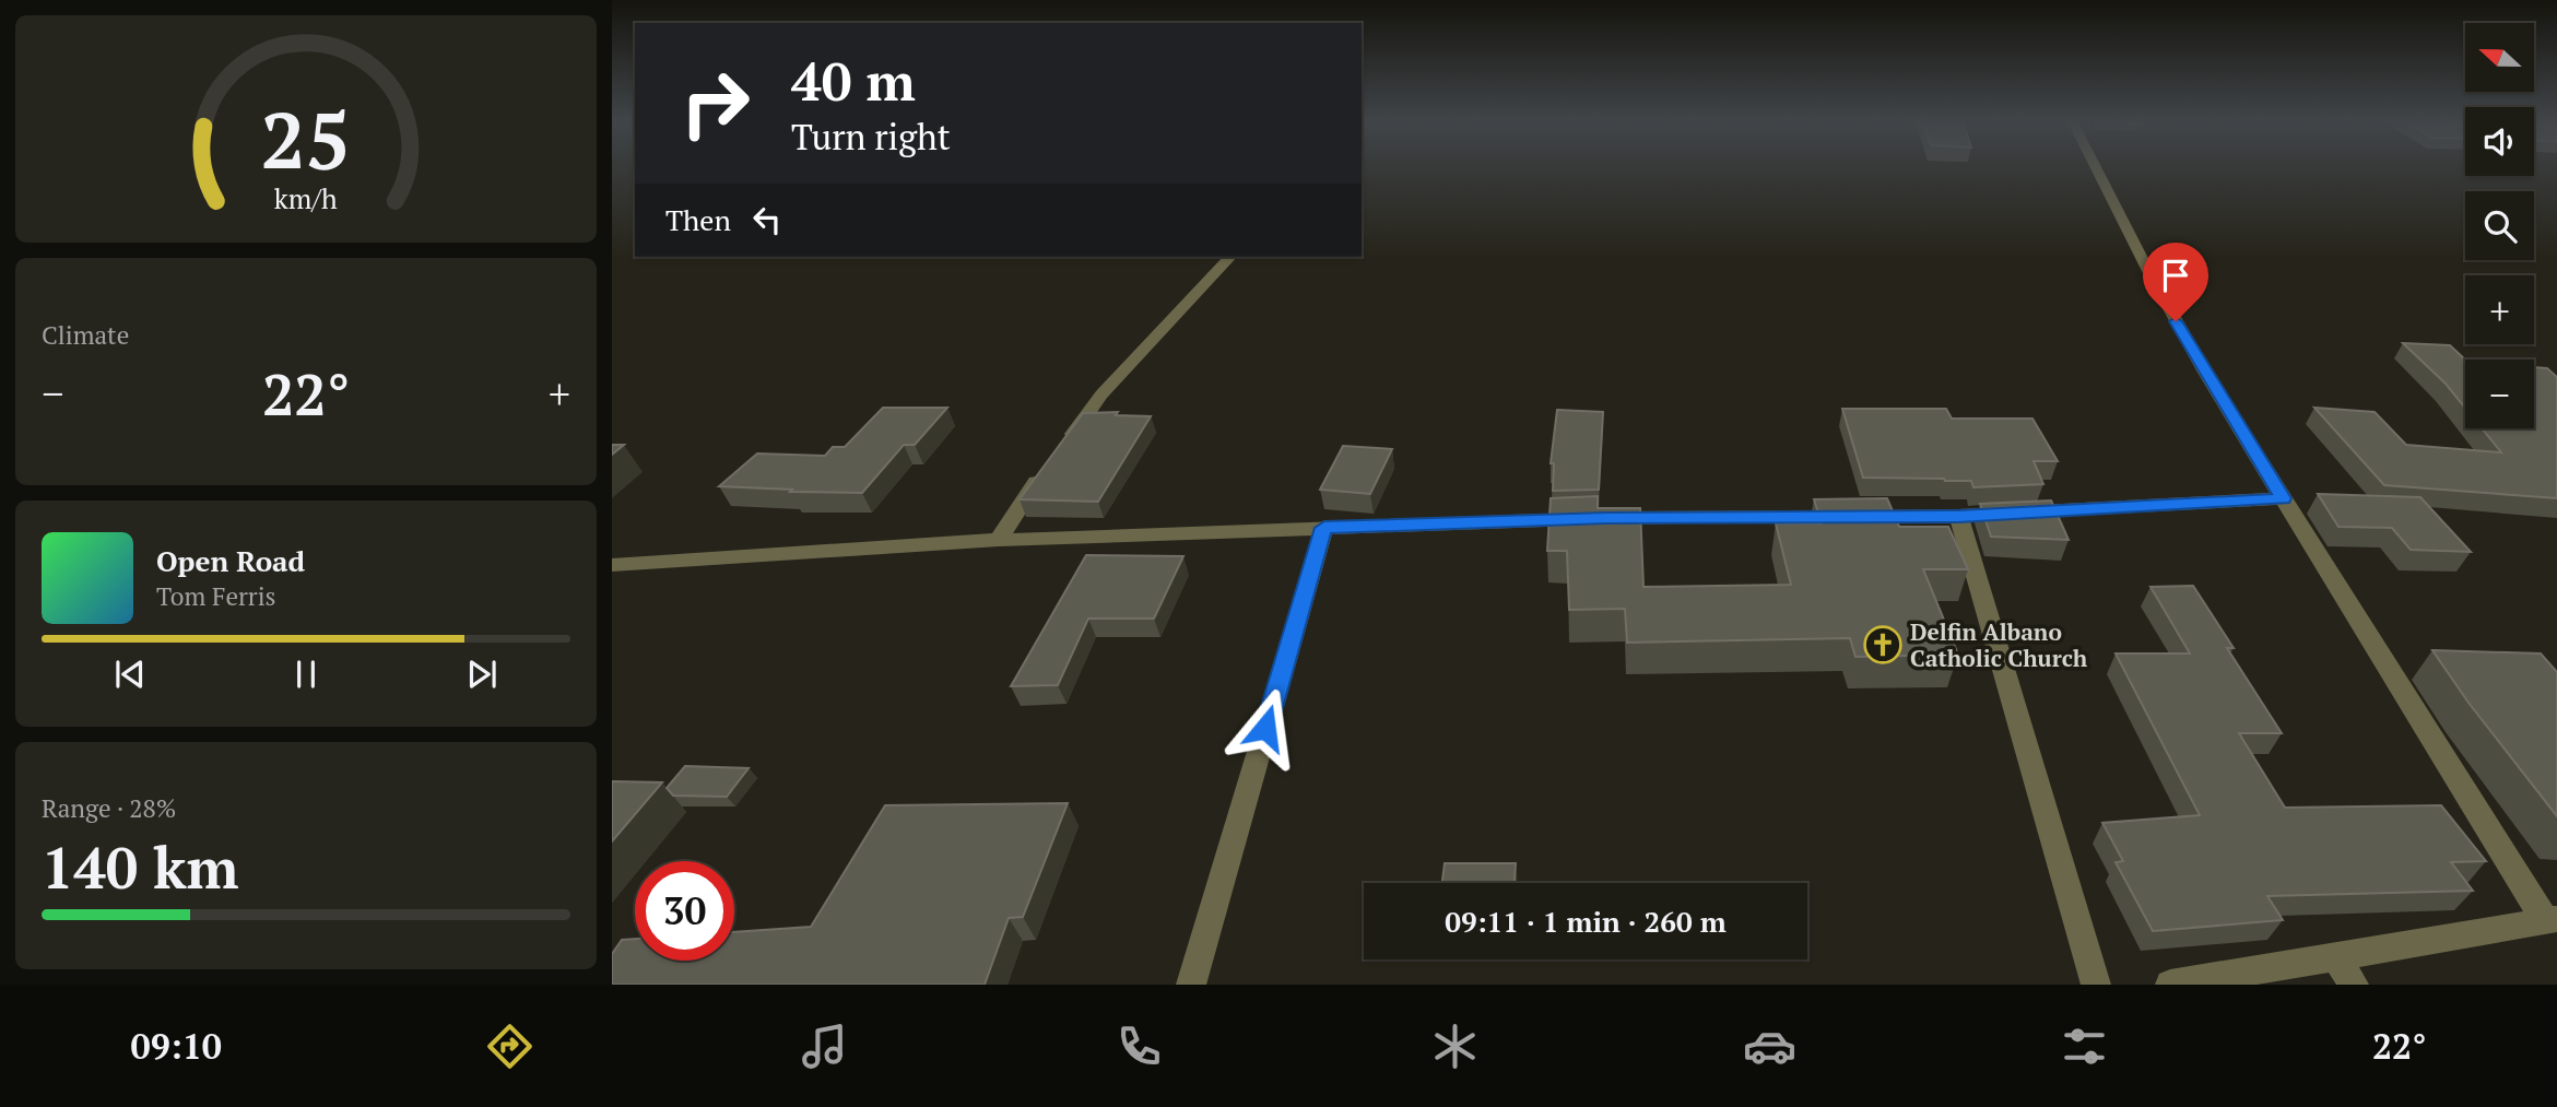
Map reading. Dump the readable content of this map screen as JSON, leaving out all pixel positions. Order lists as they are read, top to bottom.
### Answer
{
  "places": {
    "church": ["Delfin Albano Catholic Church"]
  },
  "north": "left",
  "page": {
    "map_buttons": ["+", "−"],
    "turn": ["40 m", "Turn right"],
    "then": "Then",
    "tile": [
      "Climate",
      ["Range · 28%", "140 km"]
    ],
    "heat": ["−", "22°", "+"],
    "song": ["Open Road", "Tom Ferris"],
    "limit": "30",
    "trip": "09:11 · 1 min · 260 m",
    "tabs": ["09:10", "22°"],
    "gauge": ["25", "km/h"]
  }
}
